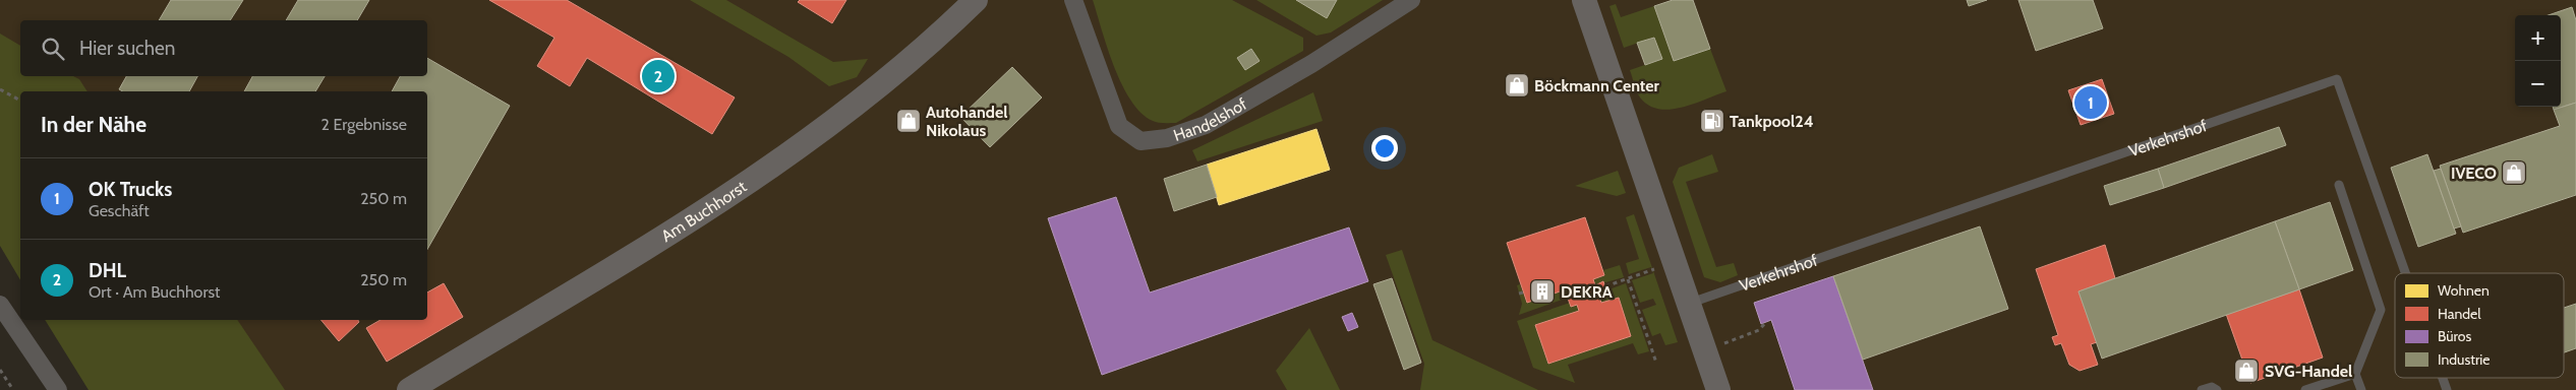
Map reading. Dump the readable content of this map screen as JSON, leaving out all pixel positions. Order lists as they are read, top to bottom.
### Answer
{
  "streets": {
    "main road": ["Am Buchhorst"],
    "street": ["Handelshof"],
    "lane": ["Verkehrshof"]
  },
  "places": {
    "shop": [
      "Böckmann Center",
      "Autohandel Nikolaus",
      "IVECO",
      "SVG-Handel"
    ],
    "fuel station": ["Tankpool24"],
    "building": ["DEKRA"]
  },
  "legend": [
    "Wohnen",
    "Handel",
    "Büros",
    "Industrie"
  ],
  "page": {
    "map_buttons": ["+", "−"],
    "search": "Hier suchen",
    "pins": ["2", "1"],
    "heading": ["In der Nähe", "2 Ergebnisse"],
    "list": [
      {
        "mark": "1",
        "name": "OK Trucks",
        "note": "Geschäft",
        "value": "250 m"
      },
      {
        "mark": "2",
        "name": "DHL",
        "note": "Ort · Am Buchhorst",
        "value": "250 m"
      }
    ]
  }
}
